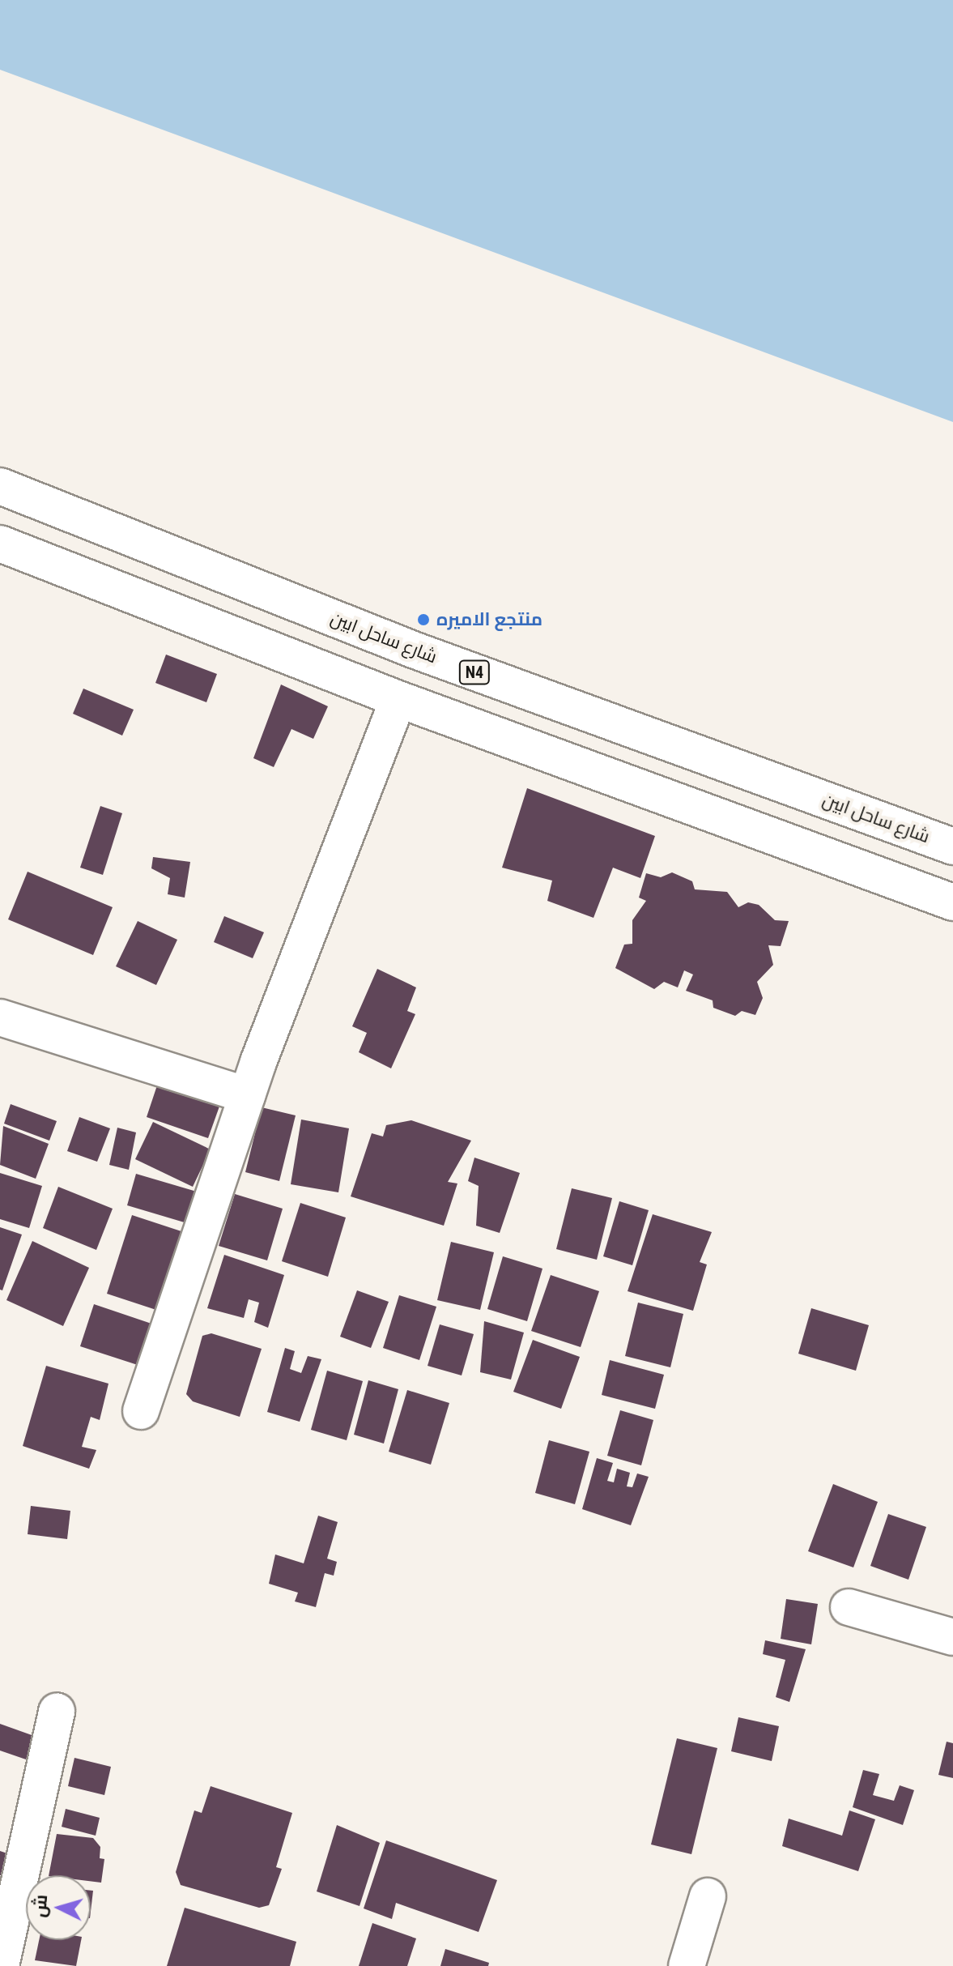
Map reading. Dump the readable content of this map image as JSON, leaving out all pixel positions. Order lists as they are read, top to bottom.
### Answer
{
  "streets": {
    "main road": ["شارع ساحل ابين", "N4"]
  },
  "places": ["منتجع الاميره"],
  "north": "left"
}
